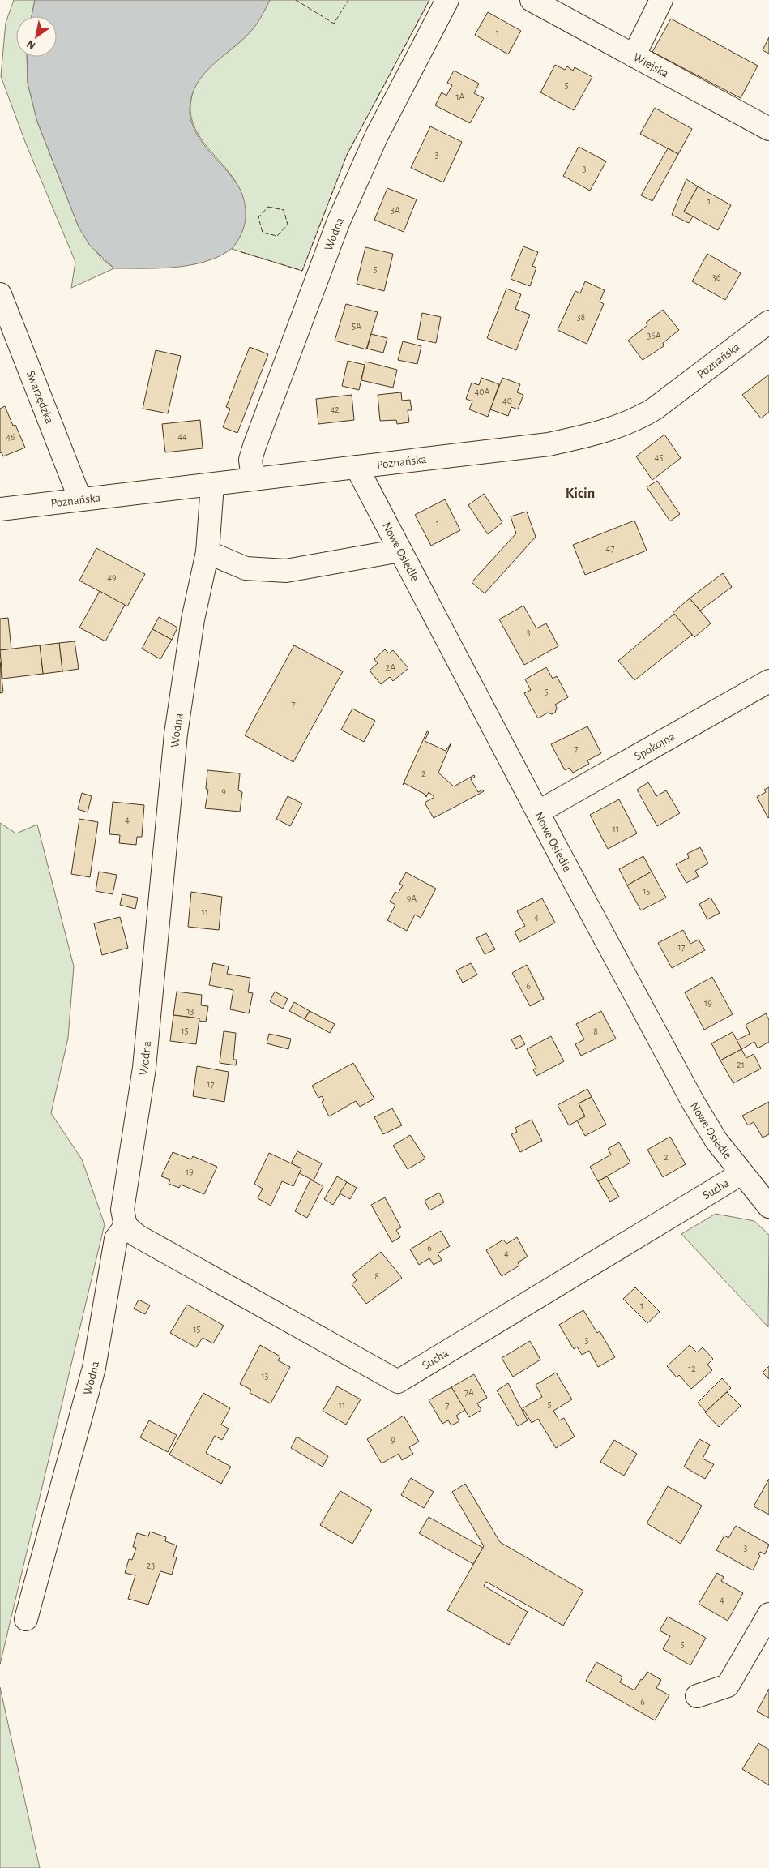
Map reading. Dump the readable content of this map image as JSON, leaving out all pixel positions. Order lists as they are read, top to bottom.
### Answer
{
  "streets": {
    "street": [
      "Wiejska",
      "Wodna",
      "Poznańska",
      "Swarzędzka",
      "Nowe Osiedle",
      "Spokojna",
      "Sucha"
    ]
  },
  "crossings": [
    ["Wodna", "Poznańska"],
    ["Wodna", "Sucha"],
    ["Poznańska", "Swarzędzka"],
    ["Poznańska", "Nowe Osiedle"],
    ["Nowe Osiedle", "Spokojna"],
    ["Nowe Osiedle", "Sucha"]
  ],
  "districts": ["Kicin"],
  "house_numbers": [
    "1",
    "5",
    "1A",
    "3",
    "3",
    "1",
    "3A",
    "5",
    "36",
    "38",
    "5A",
    "36A",
    "40A",
    "40",
    "42",
    "44",
    "46",
    "45",
    "1",
    "47",
    "49",
    "3",
    "2A",
    "5",
    "7",
    "7",
    "2",
    "9",
    "4",
    "11",
    "15",
    "9A",
    "11",
    "4",
    "17",
    "6",
    "19",
    "13",
    "15",
    "8",
    "21",
    "17",
    "2",
    "19",
    "6",
    "4",
    "8",
    "1",
    "15",
    "3",
    "12",
    "13",
    "7A",
    "5",
    "11",
    "7",
    "9",
    "3",
    "23",
    "4",
    "5",
    "6"
  ],
  "north": "bottom left"
}
